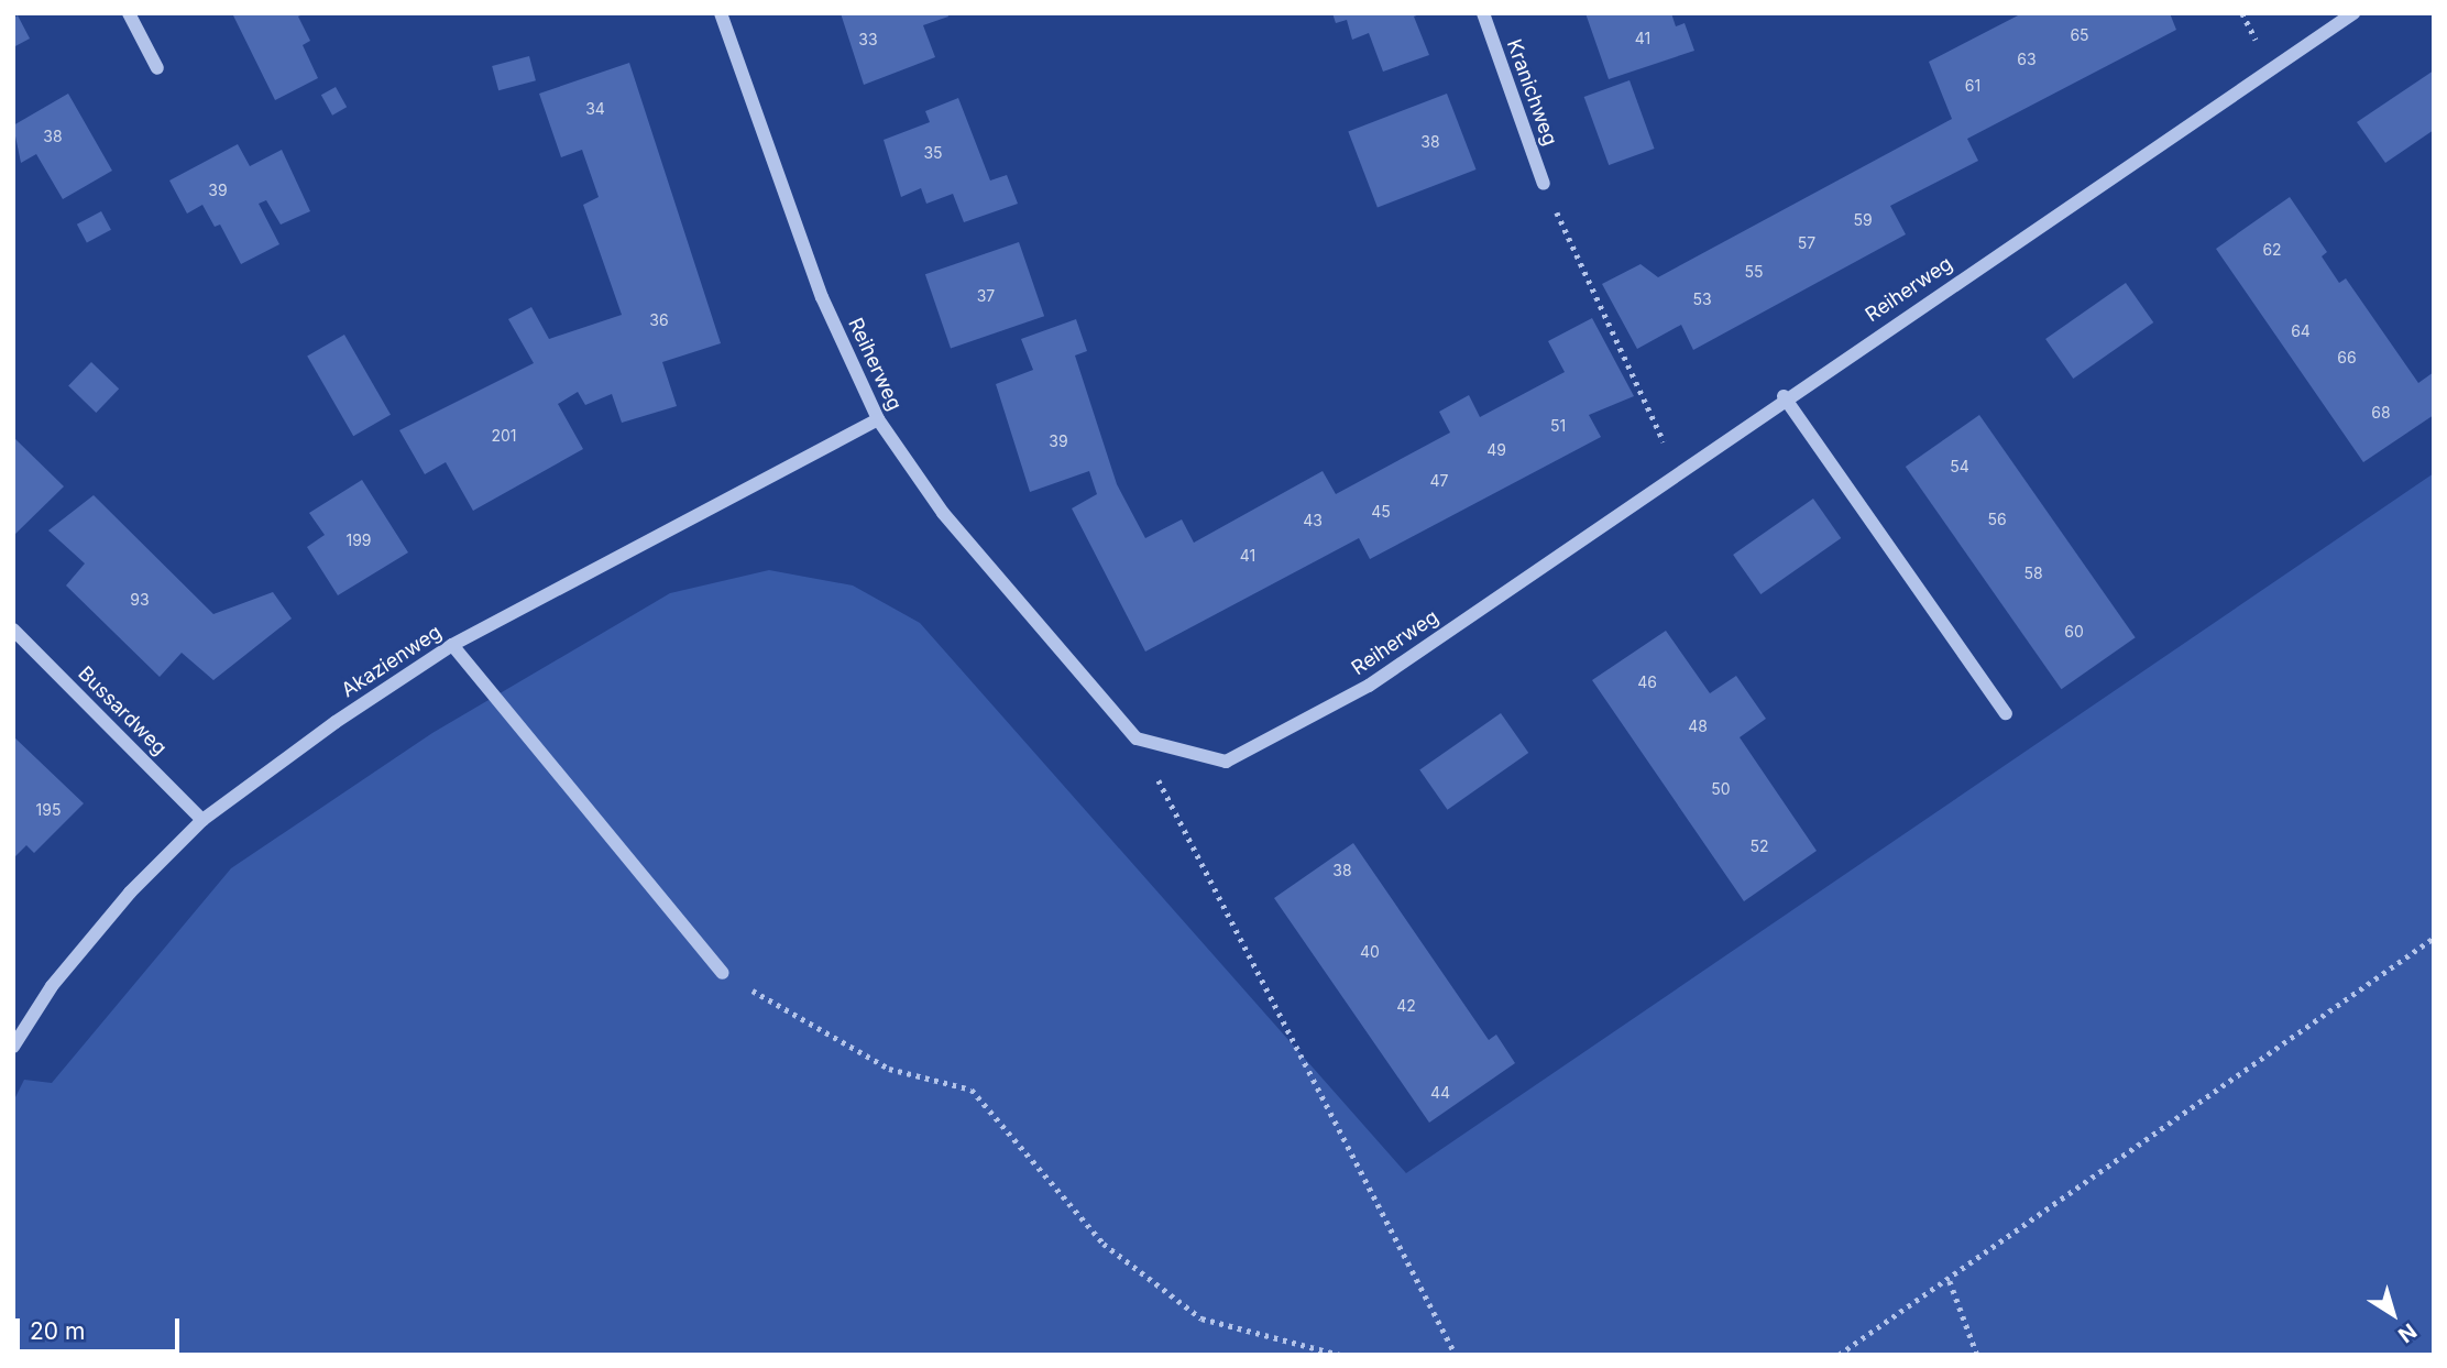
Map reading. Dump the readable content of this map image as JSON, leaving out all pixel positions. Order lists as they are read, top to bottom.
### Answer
{
  "streets": {
    "street": [
      "Kranichweg",
      "Reiherweg",
      "Akazienweg",
      "Bussardweg"
    ]
  },
  "crossings": [
    ["Reiherweg", "Akazienweg"],
    ["Akazienweg", "Bussardweg"]
  ],
  "house_numbers": [
    "65",
    "41",
    "33",
    "63",
    "61",
    "34",
    "38",
    "38",
    "35",
    "39",
    "59",
    "57",
    "62",
    "55",
    "37",
    "53",
    "36",
    "64",
    "66",
    "68",
    "51",
    "201",
    "39",
    "49",
    "54",
    "47",
    "45",
    "56",
    "43",
    "199",
    "41",
    "58",
    "93",
    "60",
    "46",
    "48",
    "50",
    "195",
    "52",
    "38",
    "40",
    "42",
    "44"
  ],
  "scale_bar": "20 m",
  "north": "bottom right"
}
